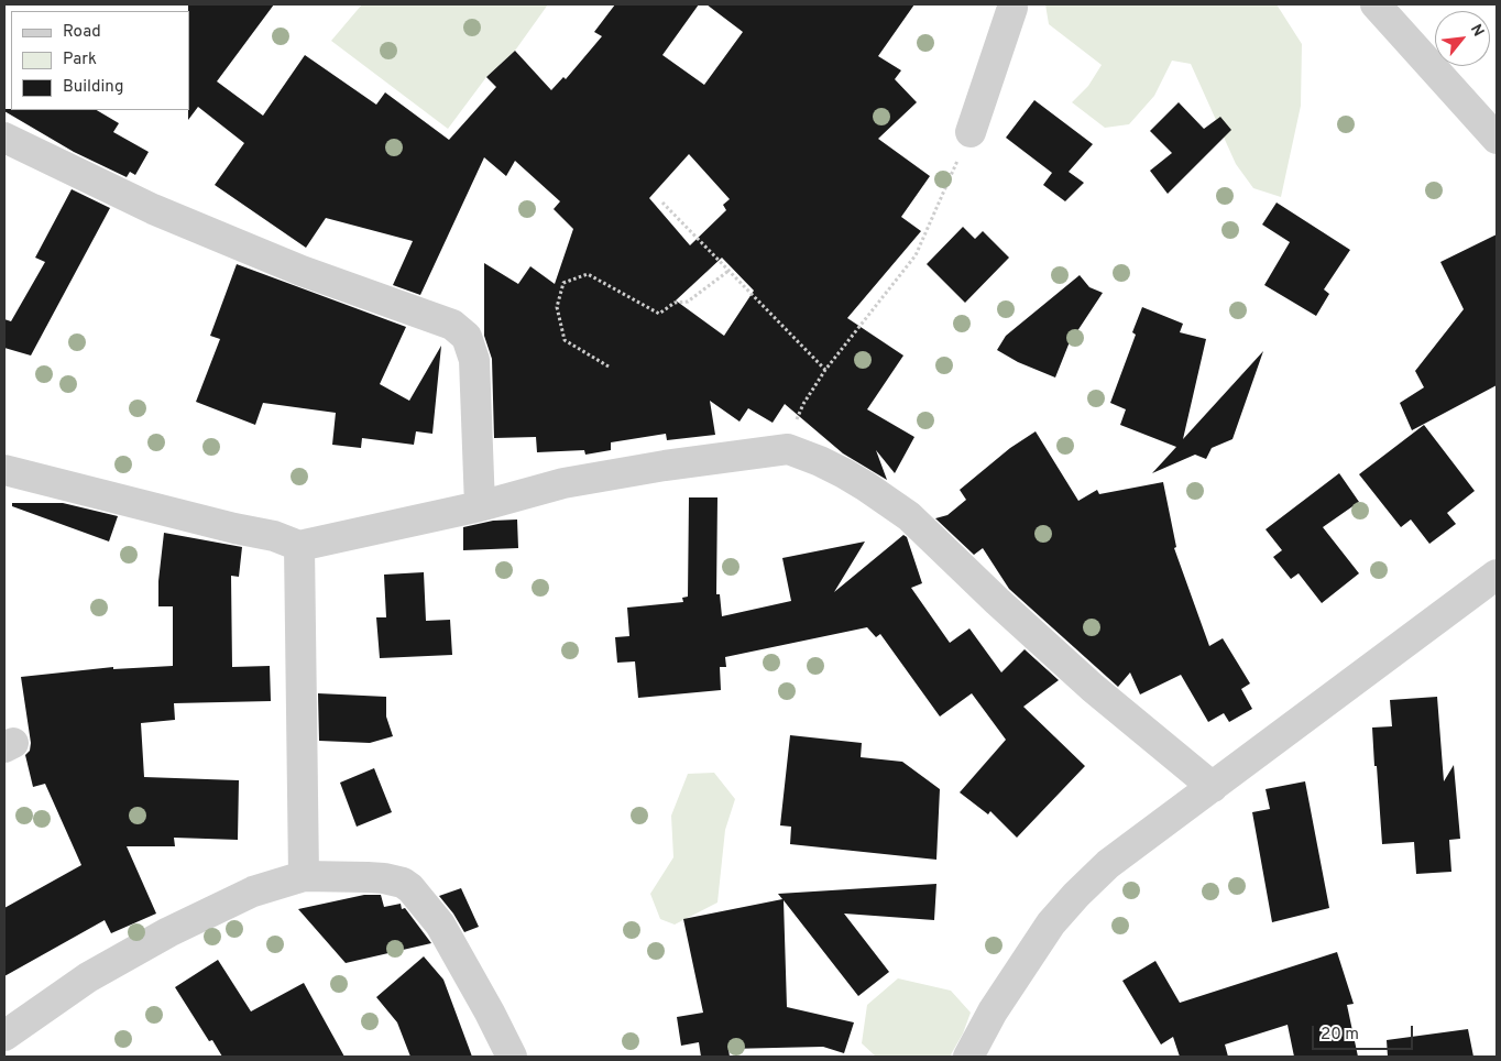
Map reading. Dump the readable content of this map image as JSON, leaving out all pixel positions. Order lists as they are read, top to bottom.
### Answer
{
  "legend": ["Road", "Park", "Building"],
  "scale_bar": "20 m",
  "north": "top right"
}
